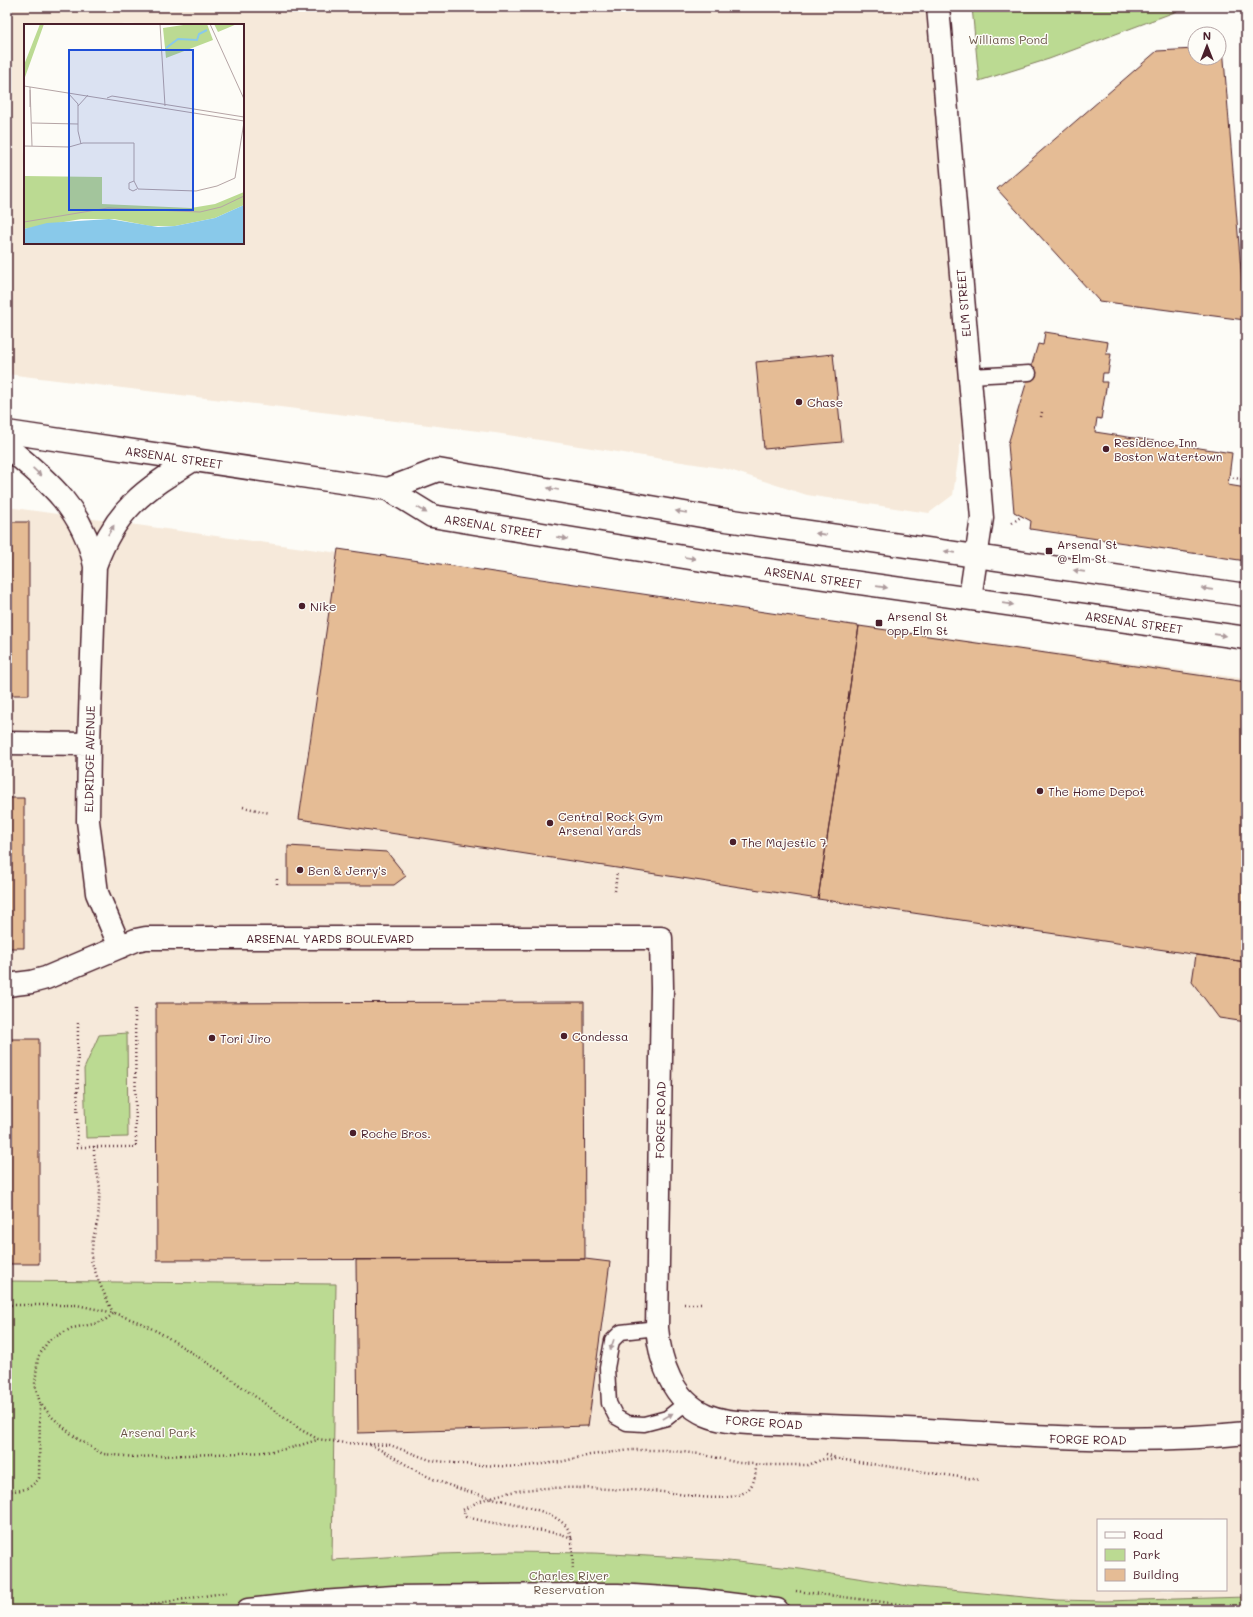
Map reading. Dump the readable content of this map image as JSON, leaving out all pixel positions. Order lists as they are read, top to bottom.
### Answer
{
  "streets": {
    "street": [
      "ELM STREET",
      "ARSENAL STREET",
      "ELDRIDGE AVENUE",
      "ARSENAL YARDS BOULEVARD",
      "FORGE ROAD"
    ]
  },
  "crossings": [
    ["ELM STREET", "ARSENAL STREET"],
    ["ARSENAL STREET", "ELDRIDGE AVENUE"],
    ["ELDRIDGE AVENUE", "ARSENAL YARDS BOULEVARD"],
    ["ARSENAL YARDS BOULEVARD", "FORGE ROAD"]
  ],
  "parks": ["Williams Pond", "Arsenal Park", "Charles River Reservation"],
  "places": {
    "other": [
      "Chase",
      "Residence Inn Boston Watertown",
      "Nike",
      "The Home Depot",
      "Central Rock Gym Arsenal Yards",
      "The Majestic 7",
      "Ben & Jerry's",
      "Condessa",
      "Tori Jiro",
      "Roche Bros."
    ],
    "transit": ["Arsenal St @ Elm St", "Arsenal St opp Elm St"]
  },
  "legend": ["Road", "Park", "Building"],
  "north": "top"
}
